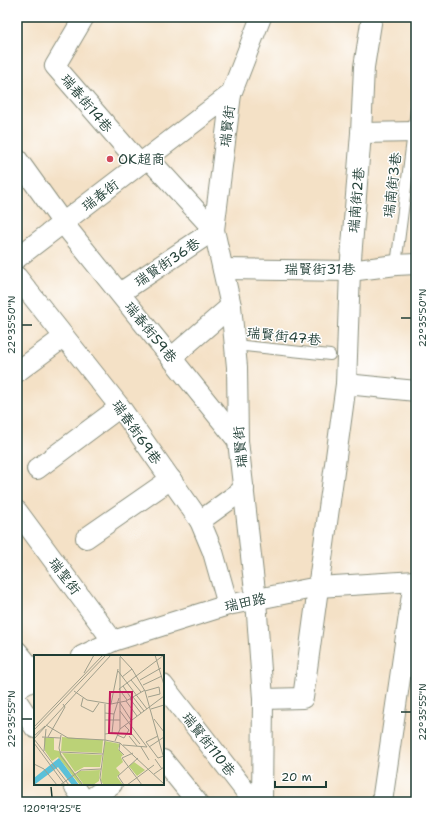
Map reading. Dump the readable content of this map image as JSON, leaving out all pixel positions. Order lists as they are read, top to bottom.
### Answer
{
  "streets": {
    "street": [
      "瑞春街14巷",
      "瑞賢街",
      "瑞春街",
      "瑞南街2巷",
      "瑞賢街36巷",
      "瑞賢街31巷",
      "瑞春街59巷",
      "瑞春街69巷",
      "瑞聖街",
      "瑞田路",
      "瑞賢街110巷"
    ],
    "lane": ["瑞南街3巷", "瑞賢街47巷"]
  },
  "crossings": [
    ["瑞春街14巷", "瑞春街"],
    ["瑞賢街", "瑞春街"],
    ["瑞賢街", "瑞南街2巷"],
    ["瑞賢街", "瑞賢街36巷"],
    ["瑞賢街", "瑞賢街31巷"],
    ["瑞賢街", "瑞春街59巷"],
    ["瑞賢街", "瑞賢街47巷"],
    ["瑞賢街", "瑞田路"],
    ["瑞南街3巷", "瑞賢街31巷"],
    ["瑞春街", "瑞春街59巷"],
    ["瑞南街2巷", "瑞賢街31巷"],
    ["瑞南街2巷", "瑞田路"],
    ["瑞賢街36巷", "瑞春街59巷"],
    ["瑞春街69巷", "瑞田路"],
    ["瑞聖街", "瑞田路"]
  ],
  "places": ["OK超商"],
  "scale_bar": "20 m",
  "coordinates": ["22°35'50\"N", "22°35'55\"N", "120°19'25\"E"]
}
